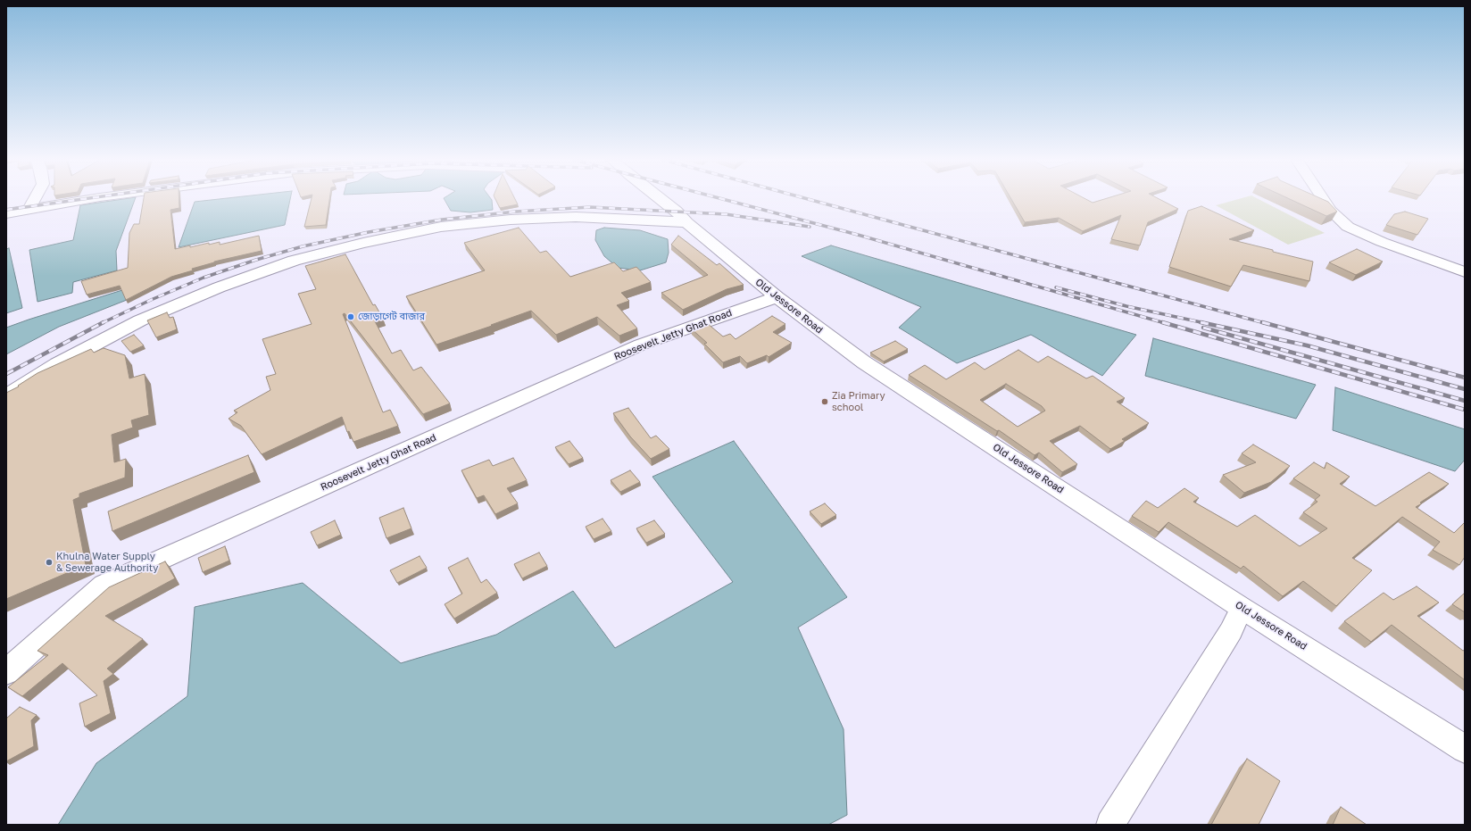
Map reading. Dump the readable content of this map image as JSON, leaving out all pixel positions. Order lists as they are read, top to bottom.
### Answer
{
  "streets": {
    "street": ["Old Jessore Road", "Roosevelt Jetty Ghat Road"]
  },
  "crossings": [
    ["Old Jessore Road", "Roosevelt Jetty Ghat Road"]
  ],
  "places": ["জোড়াগেট বাজার", "Zia Primary school", "Khulna Water Supply & Sewerage Authority"]
}
